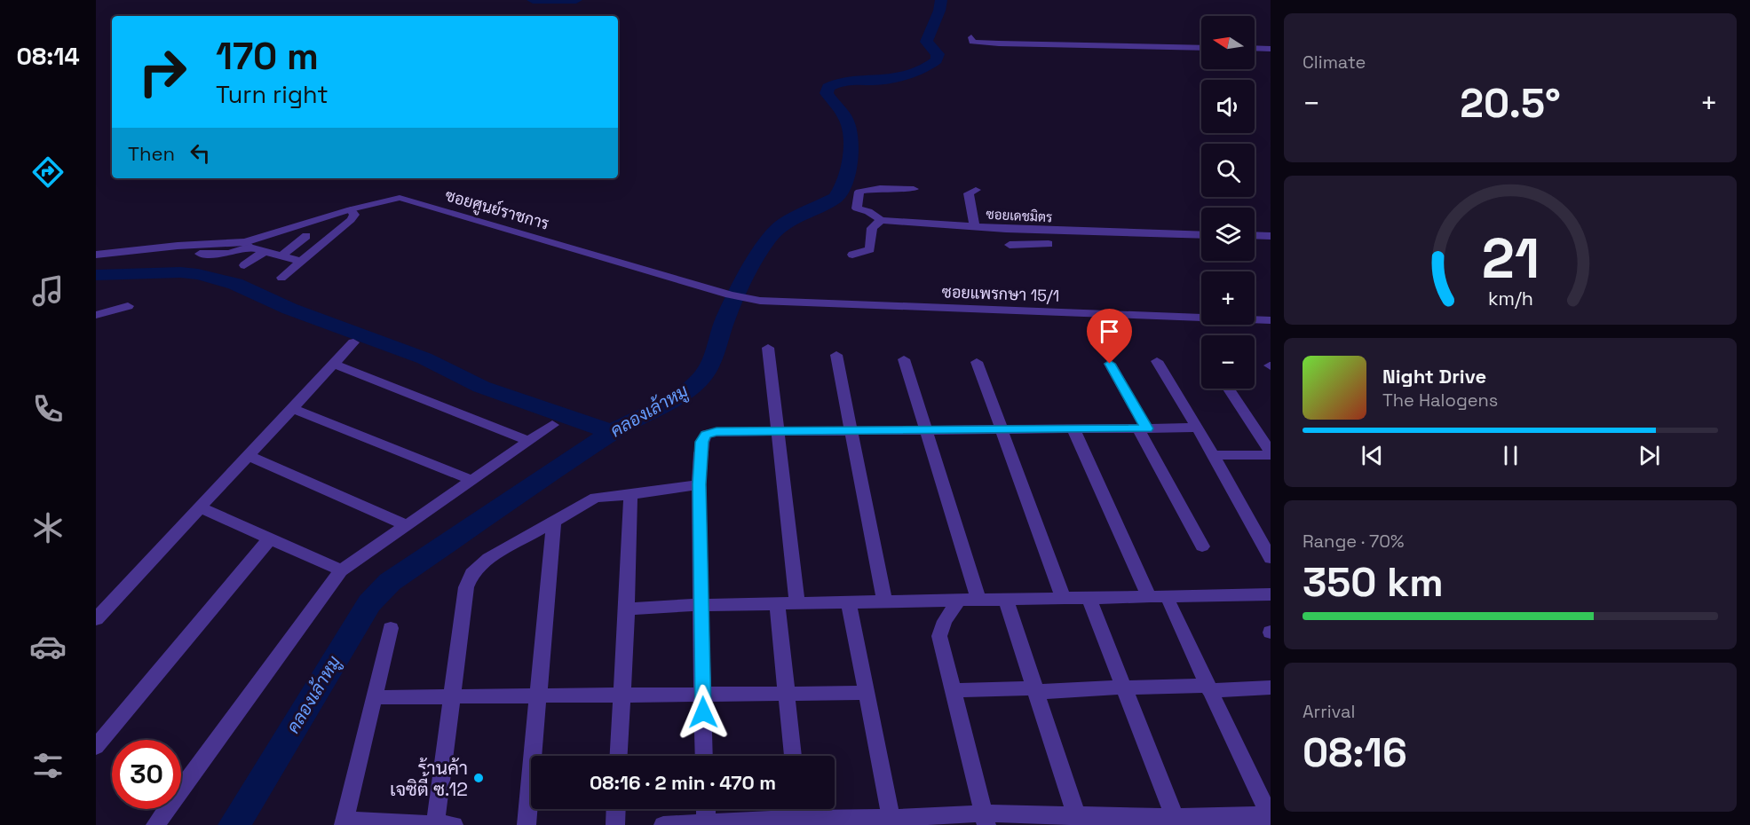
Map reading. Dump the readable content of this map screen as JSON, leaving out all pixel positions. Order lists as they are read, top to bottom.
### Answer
{
  "streets": {
    "street": ["ซอยศูนย์ราชการ", "ซอยเดชมิตร", "ซอยแพรกษา 15/1"]
  },
  "crossings": [
    ["ซอยศูนย์ราชการ", "ซอยแพรกษา 15/1"]
  ],
  "water": ["คลองเล้าหมู"],
  "places": ["ร้านค้า เจซิตี้ ซ.12"],
  "north": "left",
  "page": {
    "tabs": "08:14",
    "tile": [
      "Climate",
      ["Range · 70%", "350 km"],
      ["Arrival", "08:16"]
    ],
    "map_buttons": ["+", "−"],
    "turn": ["170 m", "Turn right"],
    "heat": ["−", "20.5°", "+"],
    "then": "Then",
    "song": ["Night Drive", "The Halogens"],
    "limit": "30",
    "trip": "08:16 · 2 min · 470 m",
    "gauge": ["21", "km/h"]
  }
}
